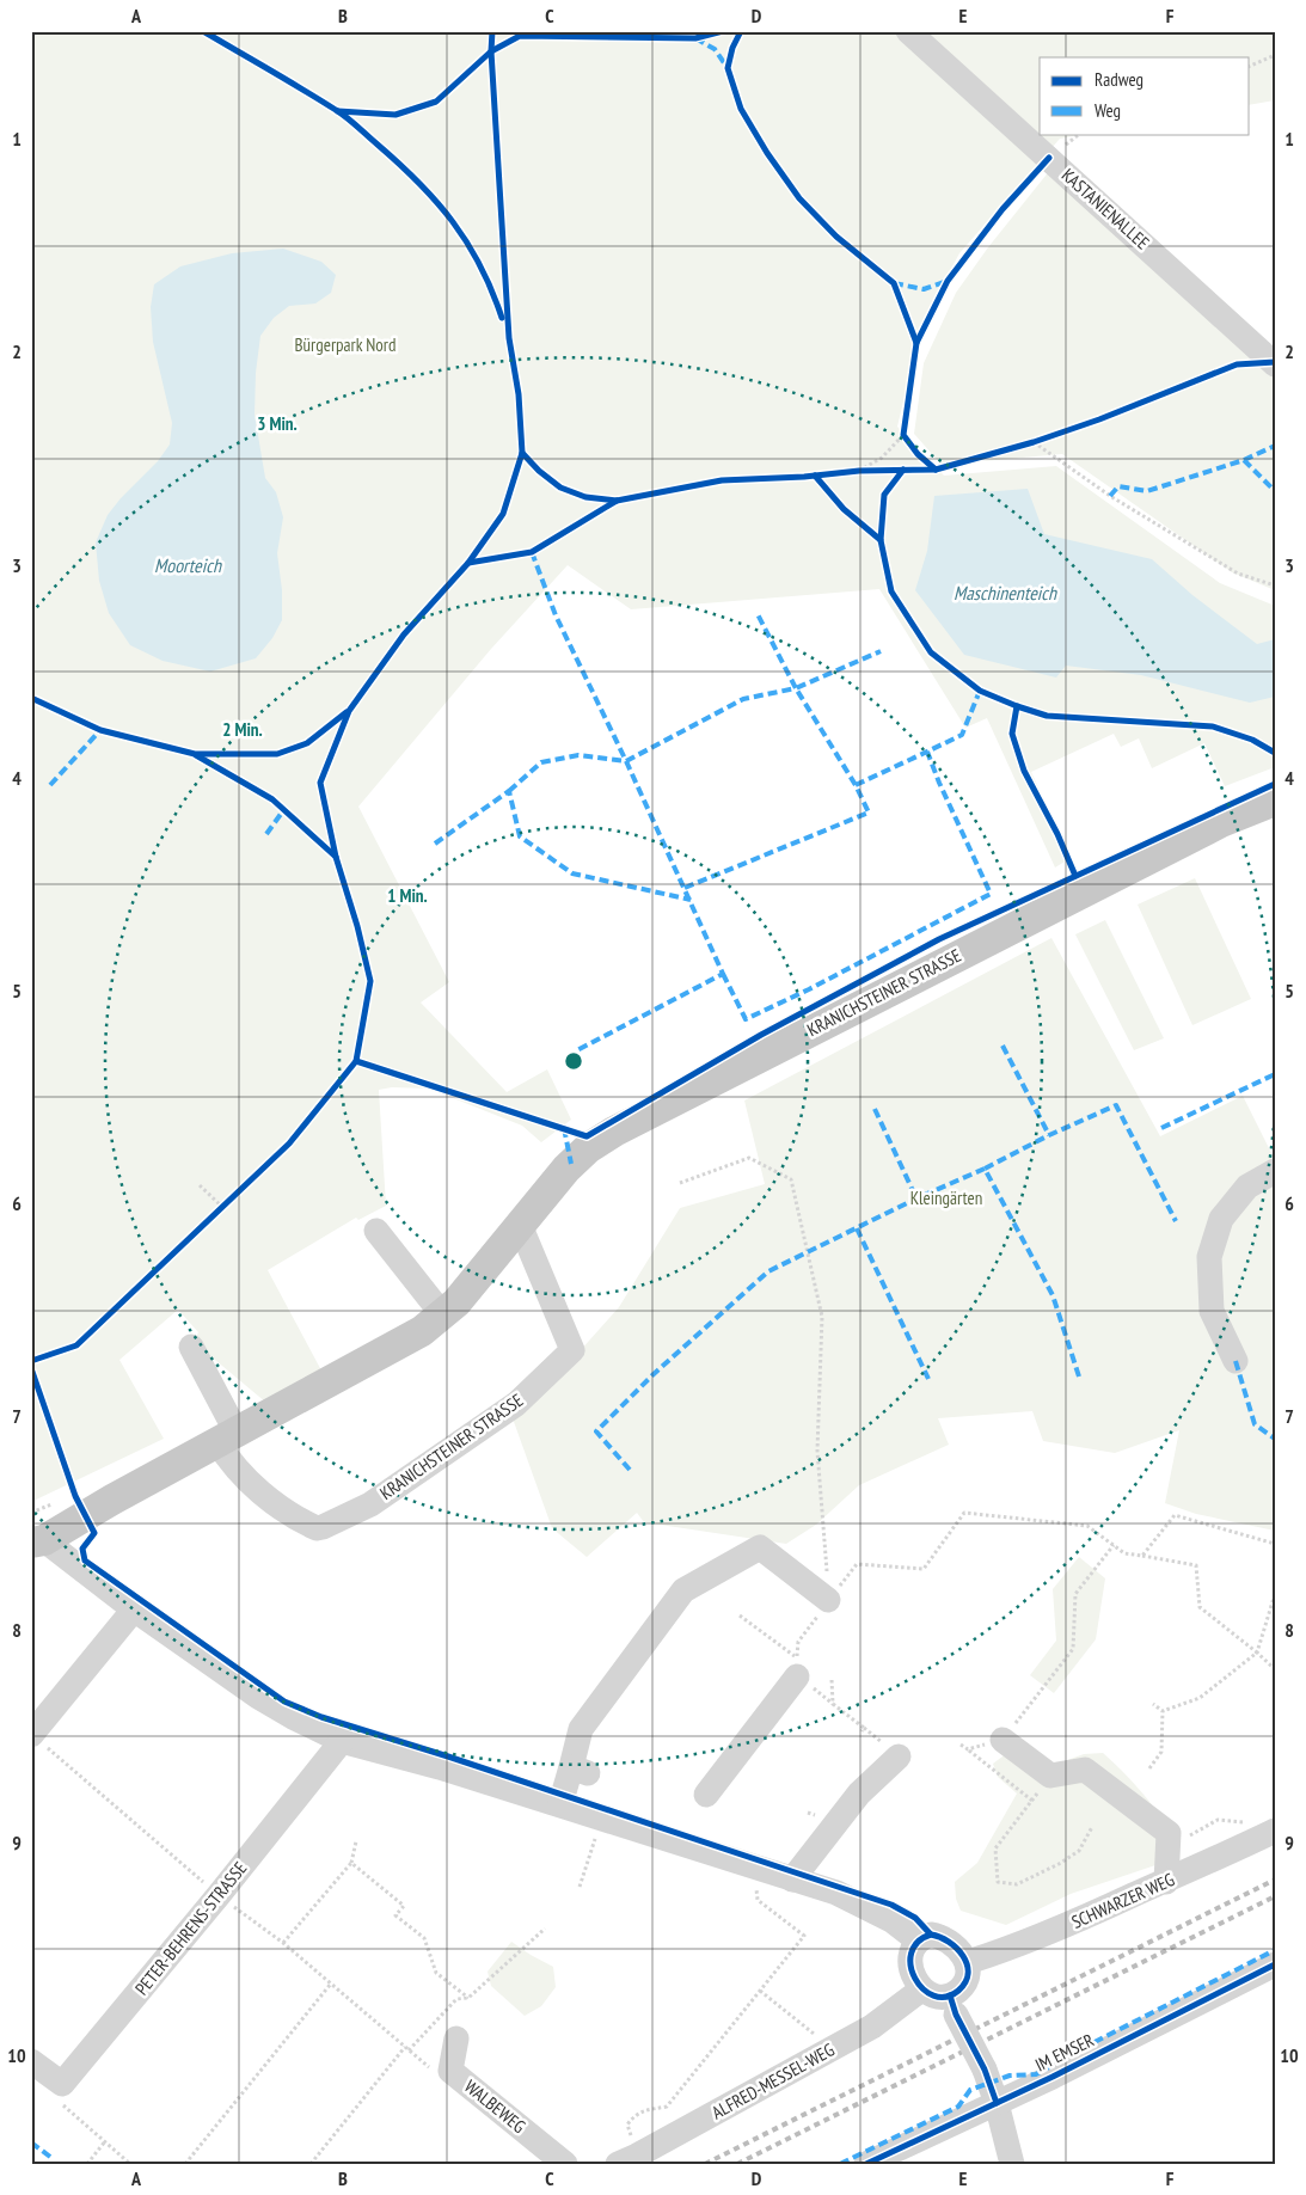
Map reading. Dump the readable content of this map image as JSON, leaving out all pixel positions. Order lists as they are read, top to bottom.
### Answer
{
  "streets": {
    "main road": ["KRANICHSTEINER STRASSE"],
    "street": [
      "KASTANIENALLEE",
      "SCHWARZER WEG",
      "PETER-BEHRENS-STRASSE",
      "IM EMSER",
      "ALFRED-MESSEL-WEG",
      "WALBEWEG"
    ]
  },
  "crossings": [
    ["SCHWARZER WEG", "ALFRED-MESSEL-WEG"]
  ],
  "water": ["Moorteich", "Maschinenteich"],
  "parks": ["Bürgerpark Nord", "Kleingärten"],
  "legend": ["Radweg", "Weg"],
  "grid": {
    "columns": [
      "A",
      "B",
      "C",
      "D",
      "E",
      "F"
    ],
    "rows": [
      "1",
      "2",
      "3",
      "4",
      "5",
      "6",
      "7",
      "8",
      "9",
      "10"
    ]
  },
  "rings": ["3 Min.", "2 Min.", "1 Min."]
}
